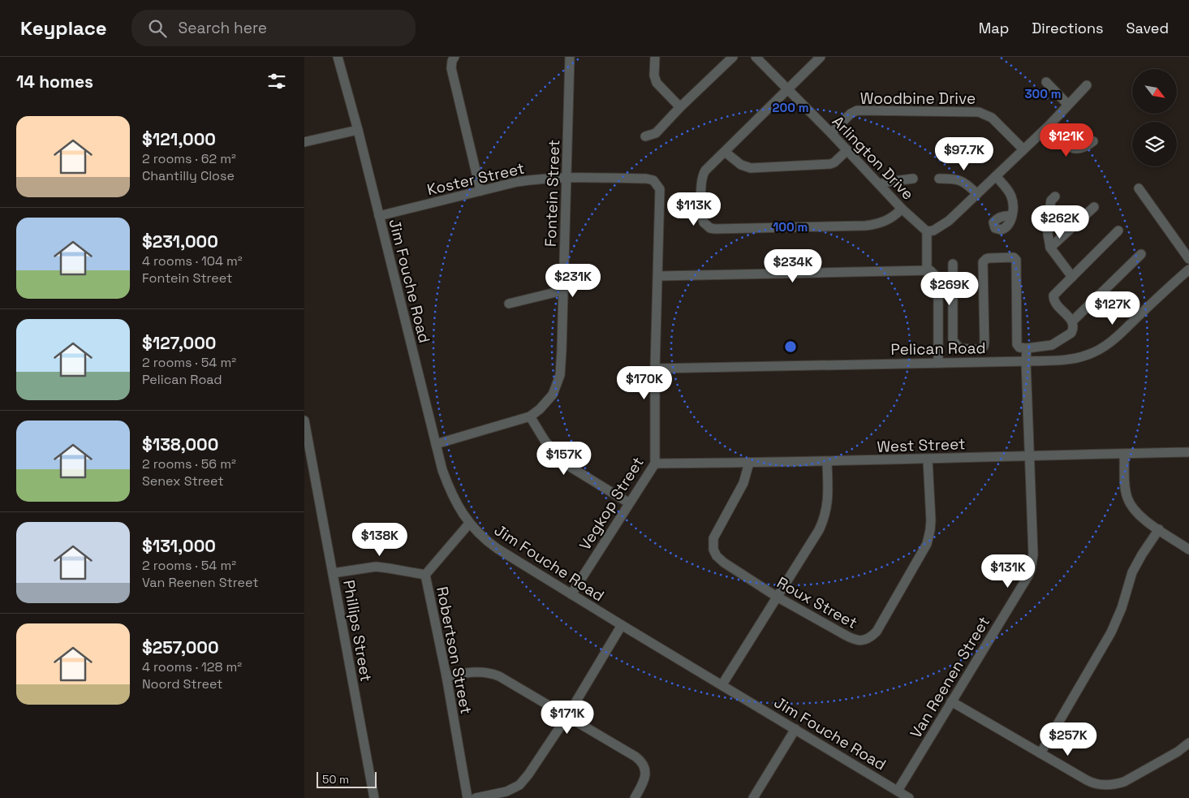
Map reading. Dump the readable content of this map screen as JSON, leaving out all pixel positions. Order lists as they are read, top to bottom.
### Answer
{
  "streets": {
    "street": [
      "Woodbine Drive",
      "Arlington Drive",
      "Koster Street",
      "Fontein Street",
      "Jim Fouche Road",
      "Pelican Road",
      "West Street",
      "Vegkop Street",
      "Roux Street",
      "Phillips Street",
      "Robertson Street",
      "Van Reenen Street"
    ]
  },
  "crossings": [
    ["Woodbine Drive", "Arlington Drive"],
    ["Koster Street", "Fontein Street"],
    ["Koster Street", "Jim Fouche Road"],
    ["Koster Street", "Vegkop Street"],
    ["Fontein Street", "Jim Fouche Road"],
    ["Jim Fouche Road", "Vegkop Street"],
    ["Jim Fouche Road", "Robertson Street"],
    ["Jim Fouche Road", "Van Reenen Street"],
    ["Pelican Road", "Vegkop Street"],
    ["Pelican Road", "Van Reenen Street"],
    ["West Street", "Vegkop Street"],
    ["West Street", "Roux Street"],
    ["West Street", "Van Reenen Street"]
  ],
  "scale_bar": "50 m",
  "north": "bottom right",
  "page": {
    "header": "Keyplace",
    "search": "Search here",
    "nav": ["Map", "Directions", "Saved"],
    "heading": "14 homes",
    "list": [
      {
        "name": "$121,000",
        "note": "2 rooms · 62 m² · Chantilly Close"
      },
      {
        "name": "$231,000",
        "note": "4 rooms · 104 m² · Fontein Street"
      },
      {
        "name": "$127,000",
        "note": "2 rooms · 54 m² · Pelican Road"
      },
      {
        "name": "$138,000",
        "note": "2 rooms · 56 m² · Senex Street"
      },
      {
        "name": "$131,000",
        "note": "2 rooms · 54 m² · Van Reenen Street"
      },
      {
        "name": "$257,000",
        "note": "4 rooms · 128 m² · Noord Street"
      }
    ],
    "price": [
      "$121K",
      "$97.7K",
      "$113K",
      "$262K",
      "$234K",
      "$231K",
      "$269K",
      "$127K",
      "$170K",
      "$157K",
      "$138K",
      "$131K",
      "$171K",
      "$257K"
    ],
    "scale": "50 m"
  },
  "rings": ["300 m", "200 m", "100 m"]
}
